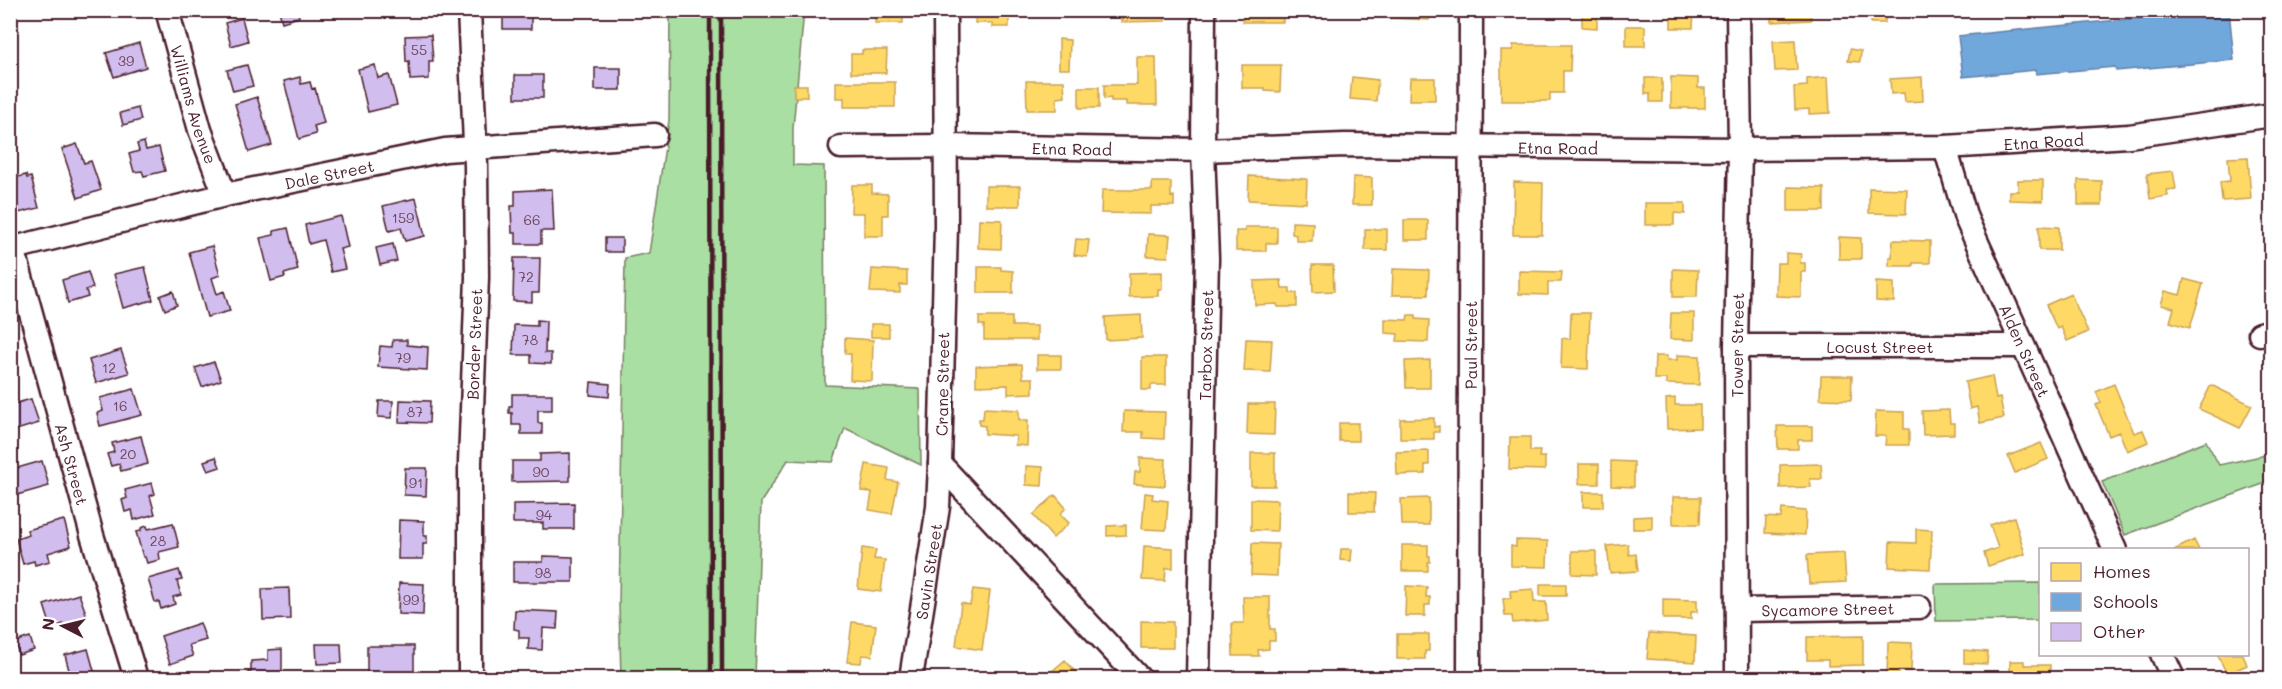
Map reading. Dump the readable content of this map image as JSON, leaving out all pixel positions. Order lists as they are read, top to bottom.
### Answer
{
  "streets": {
    "street": [
      "Williams Avenue",
      "Etna Road",
      "Dale Street",
      "Border Street",
      "Tower Street",
      "Tarbox Street",
      "Paul Street",
      "Locust Street",
      "Alden Street",
      "Crane Street",
      "Ash Street",
      "Savin Street",
      "Sycamore Street"
    ]
  },
  "crossings": [
    ["Williams Avenue", "Dale Street"],
    ["Etna Road", "Tower Street"],
    ["Etna Road", "Tarbox Street"],
    ["Etna Road", "Paul Street"],
    ["Etna Road", "Alden Street"],
    ["Etna Road", "Crane Street"],
    ["Dale Street", "Border Street"],
    ["Dale Street", "Ash Street"],
    ["Tower Street", "Locust Street"],
    ["Tower Street", "Sycamore Street"],
    ["Locust Street", "Alden Street"],
    ["Crane Street", "Savin Street"]
  ],
  "house_numbers": [
    "55",
    "39",
    "159",
    "66",
    "72",
    "78",
    "79",
    "12",
    "16",
    "87",
    "20",
    "90",
    "91",
    "94",
    "28",
    "98",
    "99"
  ],
  "legend": ["Homes", "Schools", "Other"],
  "north": "left"
}
